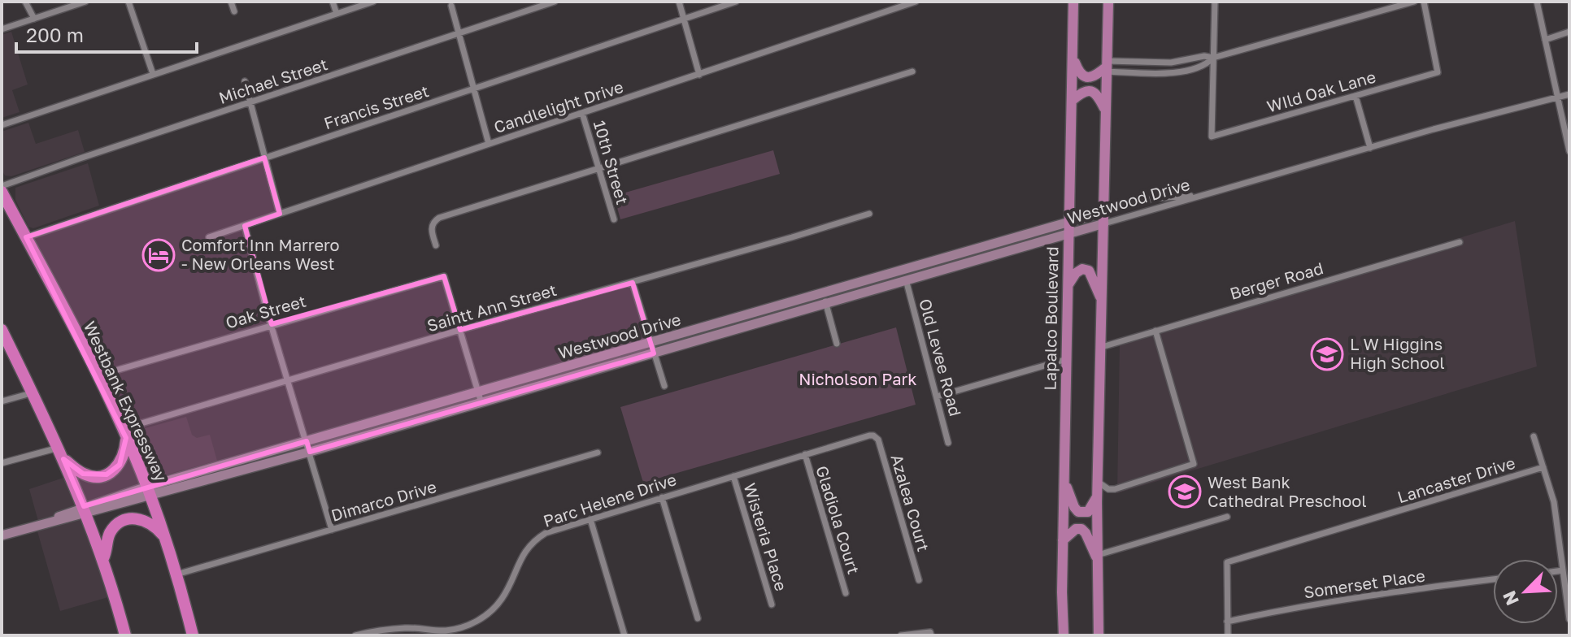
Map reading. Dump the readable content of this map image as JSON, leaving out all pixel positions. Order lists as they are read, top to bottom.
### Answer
{
  "streets": {
    "highway": ["Westbank Expressway"],
    "main road": ["Lapalco Boulevard"],
    "street": [
      "Michael Street",
      "WIld Oak Lane",
      "Francis Street",
      "Candlelight Drive",
      "10th Street",
      "Westwood Drive",
      "Berger Road",
      "Saintt Ann Street",
      "Oak Street",
      "Old Levee Road",
      "Lancaster Drive",
      "Parc Helene Drive",
      "Dimarco Drive",
      "Azalea Court",
      "Gladiola Court",
      "Wisteria Place",
      "Somerset Place"
    ]
  },
  "crossings": [
    ["Francis Street", "Westbank Expressway"],
    ["Candlelight Drive", "10th Street"],
    ["Westwood Drive", "Lapalco Boulevard"],
    ["Westwood Drive", "Old Levee Road"],
    ["Westwood Drive", "Westbank Expressway"],
    ["Saintt Ann Street", "Oak Street"],
    ["Saintt Ann Street", "Westbank Expressway"],
    ["Oak Street", "Westbank Expressway"],
    ["Westbank Expressway", "Dimarco Drive"],
    ["Lancaster Drive", "Somerset Place"],
    ["Parc Helene Drive", "Azalea Court"],
    ["Parc Helene Drive", "Gladiola Court"],
    ["Parc Helene Drive", "Wisteria Place"]
  ],
  "parks": ["Nicholson Park"],
  "places": {
    "hotel": ["Comfort Inn Marrero - New Orleans West"],
    "school or university": ["L W Higgins High School", "West Bank Cathedral Preschool"]
  },
  "scale_bar": "200 m",
  "north": "bottom left"
}
